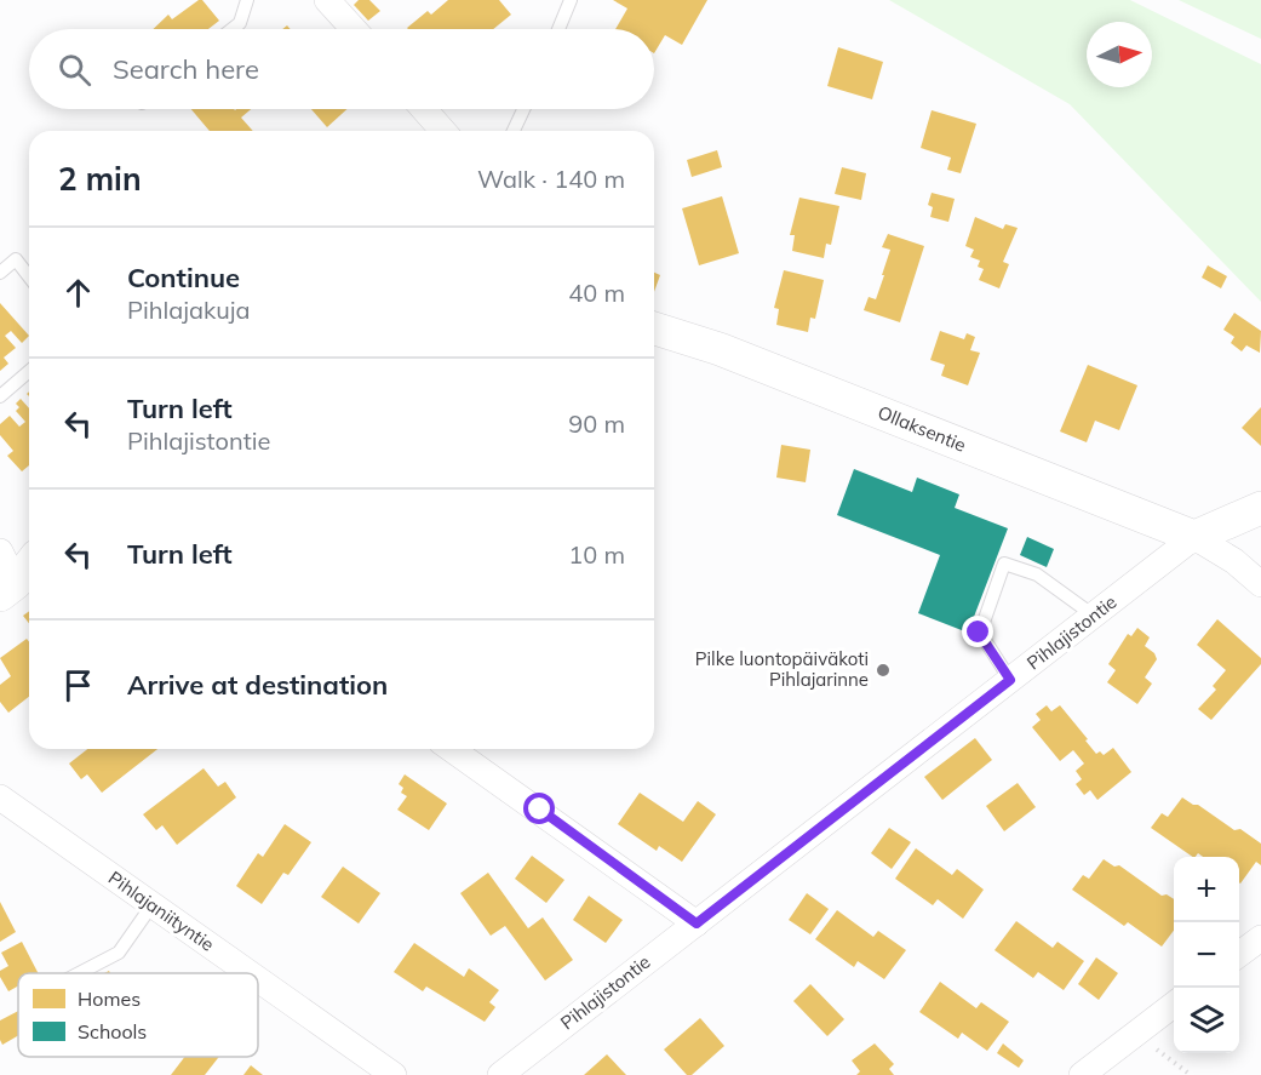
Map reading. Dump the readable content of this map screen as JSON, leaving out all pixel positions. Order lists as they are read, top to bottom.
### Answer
{
  "streets": {
    "street": ["Ollaksentie", "Pihlajistontie", "Pihlajaniityntie"]
  },
  "crossings": [
    ["Ollaksentie", "Pihlajistontie"]
  ],
  "places": ["Pilke luontopäiväkoti Pihlajarinne"],
  "legend": ["Homes", "Schools"],
  "north": "right",
  "page": {
    "search": "Search here",
    "heading": ["2 min", "Walk · 140 m"],
    "list": [
      ["Continue", "Pihlajakuja", "40 m"],
      ["Turn left", "Pihlajistontie", "90 m"],
      ["Turn left", "10 m"],
      "Arrive at destination"
    ],
    "map_buttons": ["+", "−"]
  }
}
